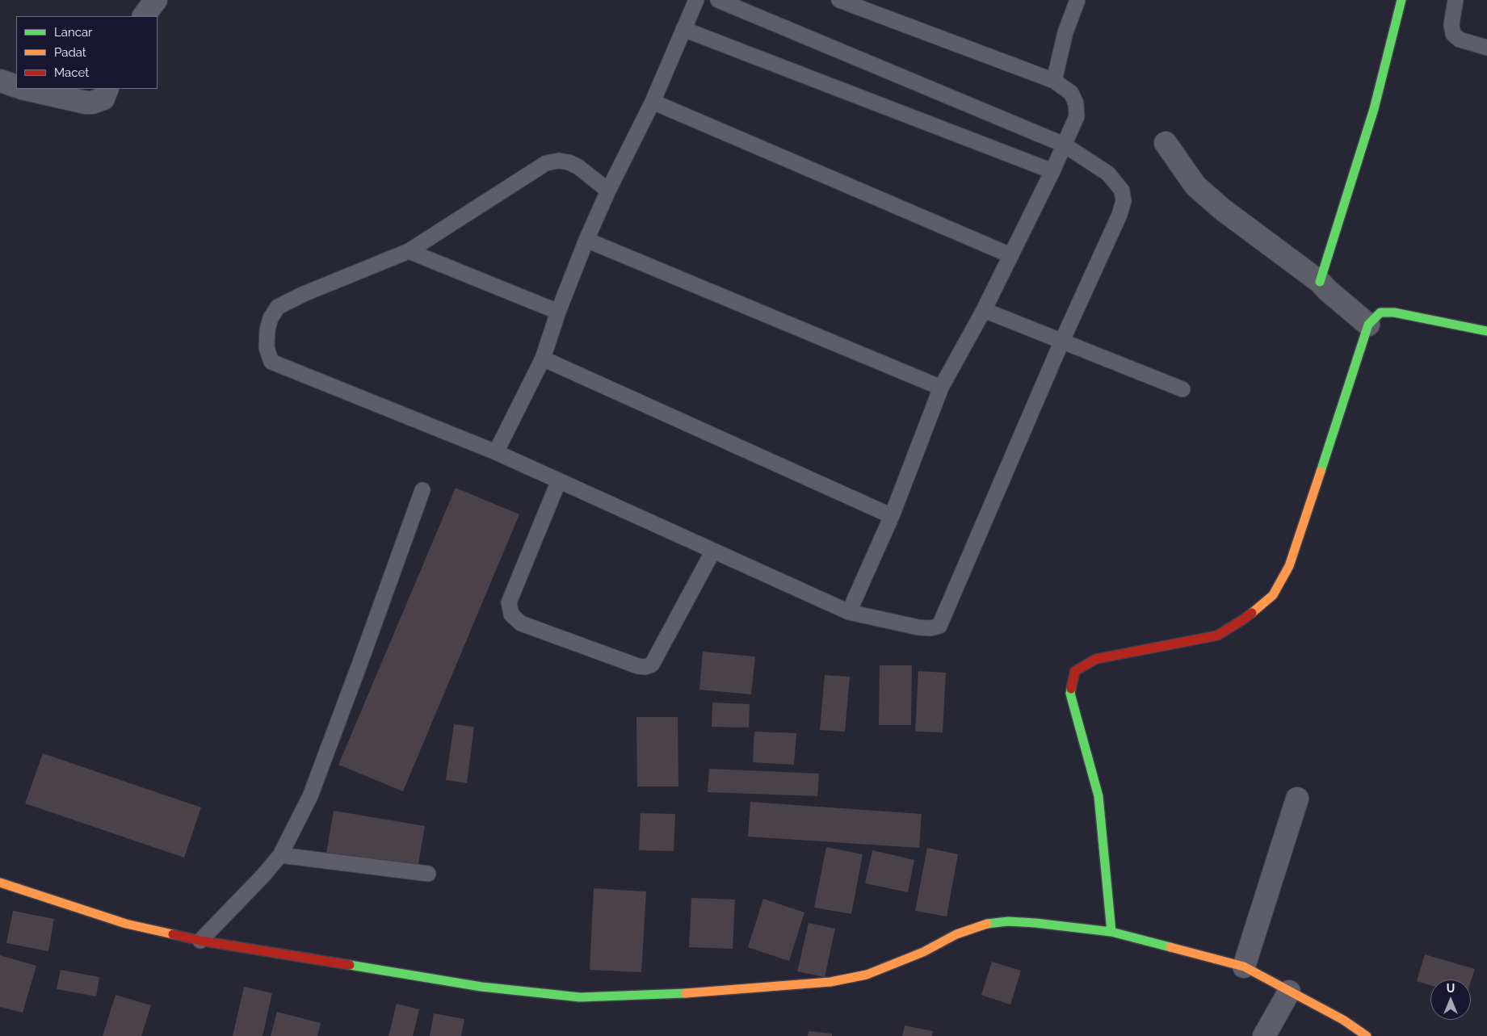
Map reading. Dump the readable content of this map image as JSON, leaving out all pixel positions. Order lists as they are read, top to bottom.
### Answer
{
  "legend": ["Lancar", "Padat", "Macet"],
  "north": "top"
}
